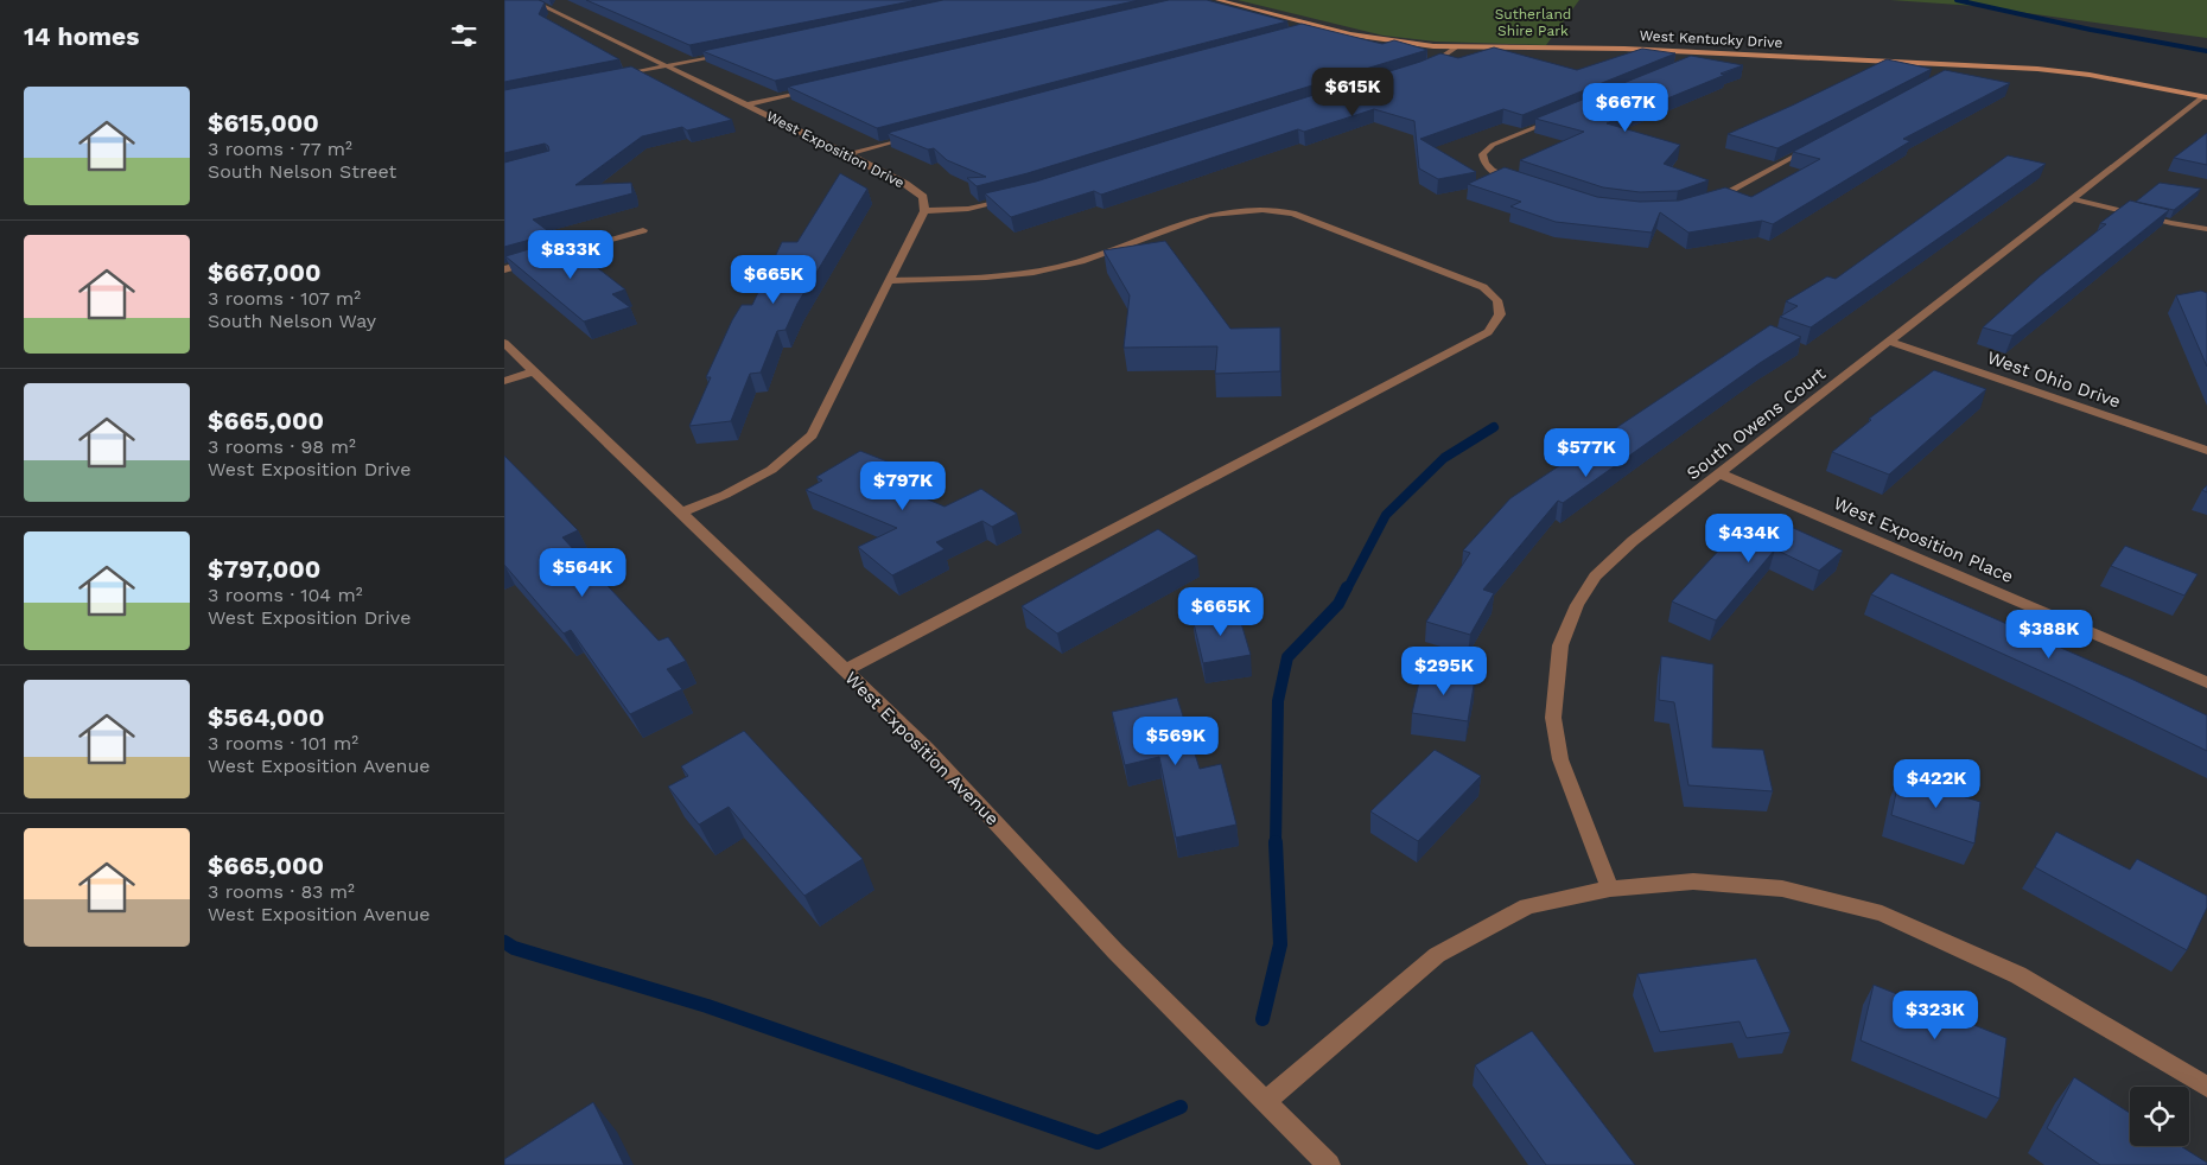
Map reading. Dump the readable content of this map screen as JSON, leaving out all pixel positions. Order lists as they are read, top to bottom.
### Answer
{
  "streets": {
    "street": [
      "West Kentucky Drive",
      "West Exposition Drive",
      "West Ohio Drive",
      "South Owens Court",
      "West Exposition Place",
      "West Exposition Avenue"
    ]
  },
  "crossings": [
    ["West Kentucky Drive", "South Owens Court"],
    ["West Ohio Drive", "South Owens Court"],
    ["South Owens Court", "West Exposition Place"]
  ],
  "parks": ["Sutherland Shire Park"],
  "page": {
    "heading": "14 homes",
    "price": [
      "$615K",
      "$667K",
      "$833K",
      "$665K",
      "$577K",
      "$797K",
      "$434K",
      "$564K",
      "$665K",
      "$388K",
      "$295K",
      "$569K",
      "$422K",
      "$323K"
    ],
    "list": [
      {
        "name": "$615,000",
        "note": "3 rooms · 77 m² · South Nelson Street"
      },
      {
        "name": "$667,000",
        "note": "3 rooms · 107 m² · South Nelson Way"
      },
      {
        "name": "$665,000",
        "note": "3 rooms · 98 m² · West Exposition Drive"
      },
      {
        "name": "$797,000",
        "note": "3 rooms · 104 m² · West Exposition Drive"
      },
      {
        "name": "$564,000",
        "note": "3 rooms · 101 m² · West Exposition Avenue"
      },
      {
        "name": "$665,000",
        "note": "3 rooms · 83 m² · West Exposition Avenue"
      }
    ]
  }
}
